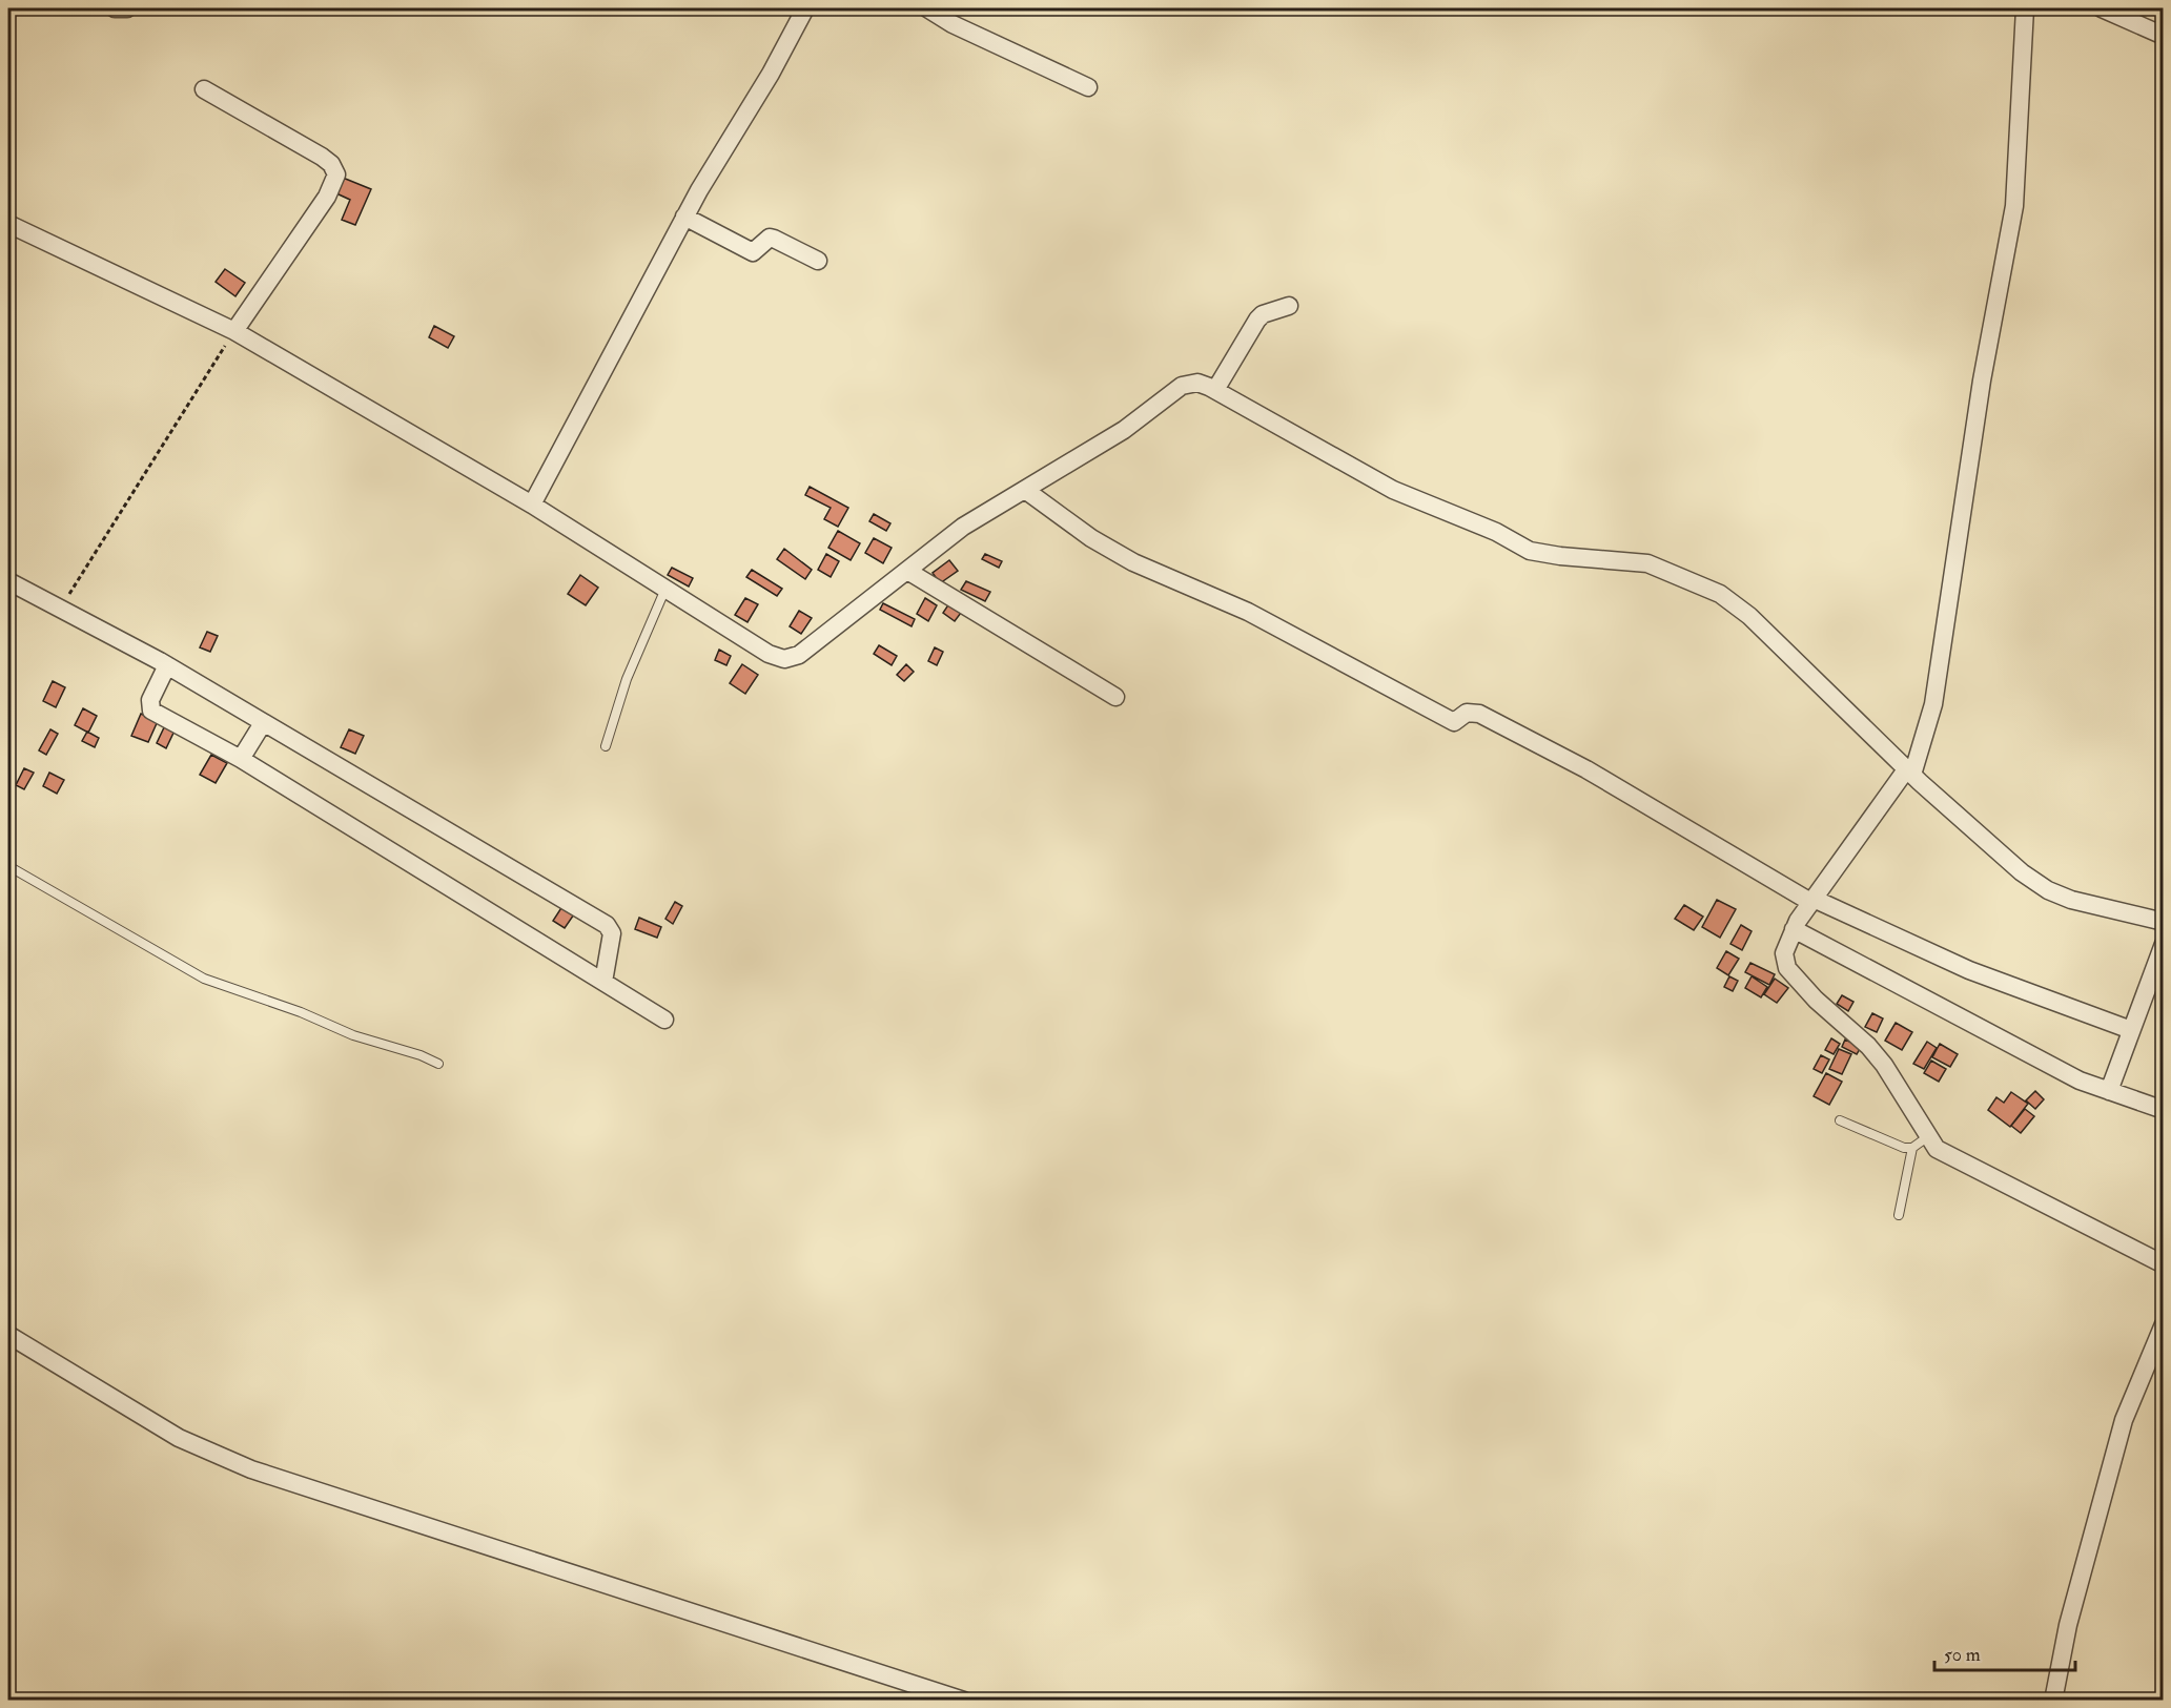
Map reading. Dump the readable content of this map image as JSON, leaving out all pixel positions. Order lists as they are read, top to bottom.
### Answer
{
  "scale_bar": "50 m"
}
